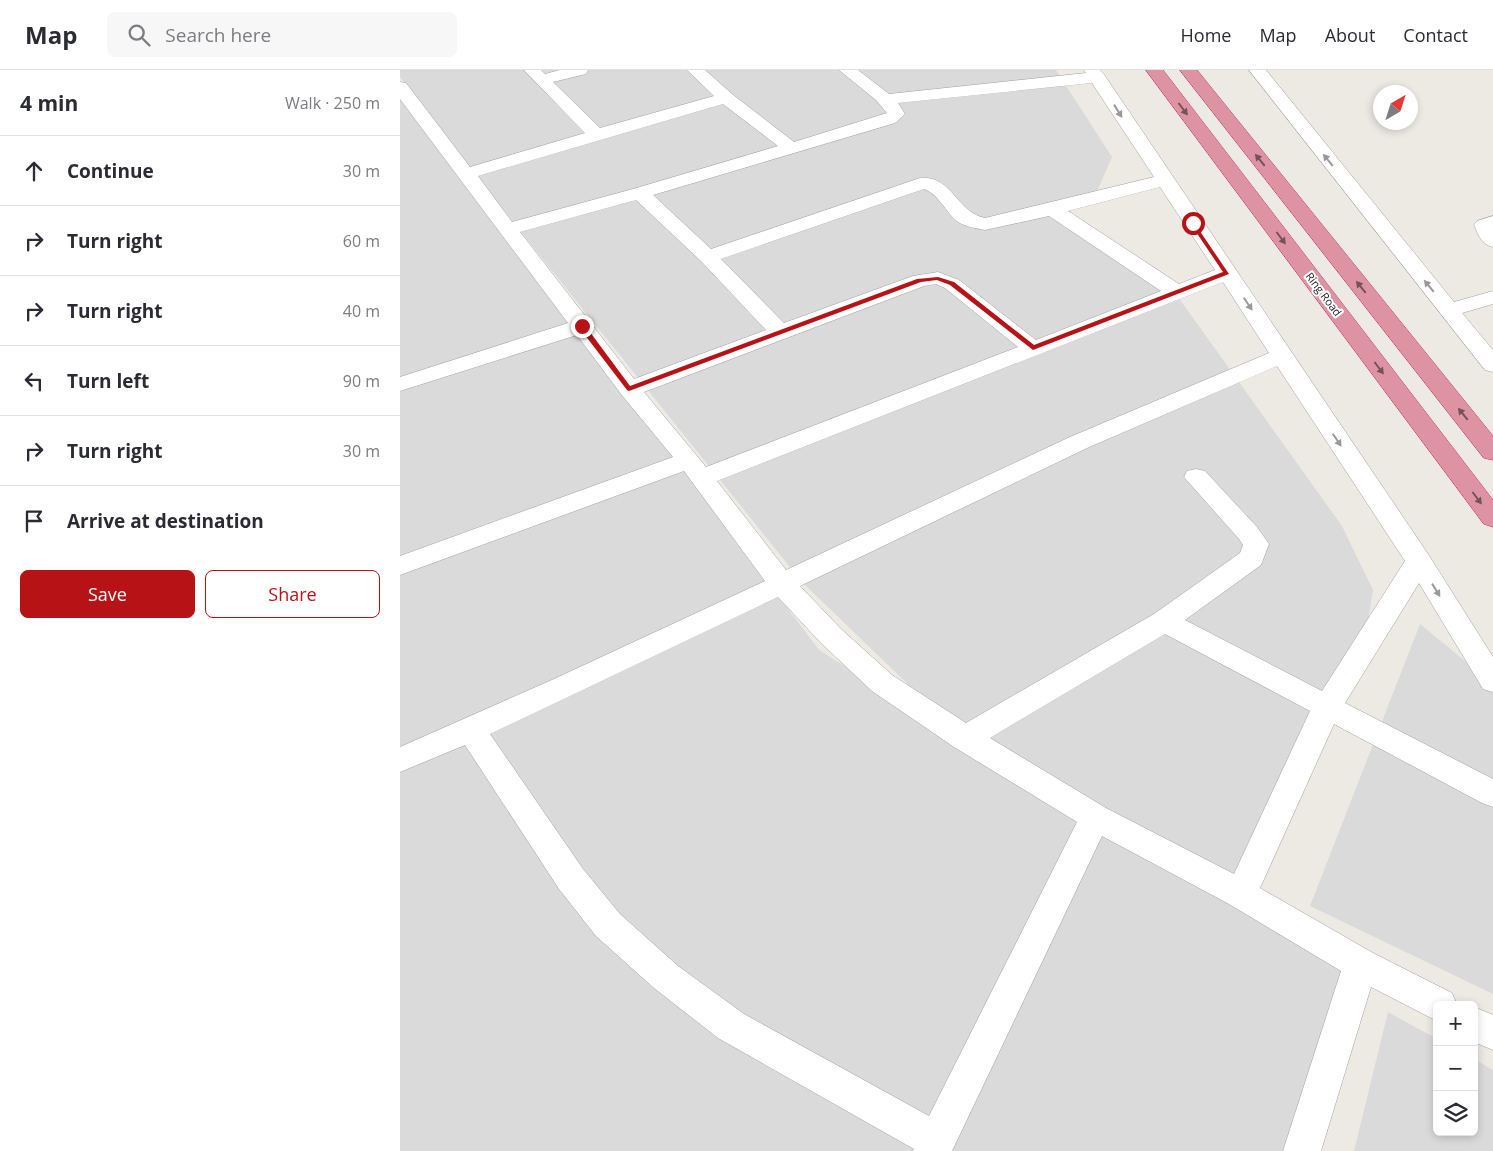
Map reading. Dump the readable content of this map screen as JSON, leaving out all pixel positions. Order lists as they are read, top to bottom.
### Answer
{
  "streets": {
    "highway": ["Ring Road"]
  },
  "north": "top right",
  "page": {
    "header": "Map",
    "search": "Search here",
    "nav": [
      "Home",
      "Map",
      "About",
      "Contact"
    ],
    "heading": ["4 min", "Walk · 250 m"],
    "list": [
      ["Continue", "30 m"],
      ["Turn right", "60 m"],
      ["Turn right", "40 m"],
      ["Turn left", "90 m"],
      ["Turn right", "30 m"],
      "Arrive at destination"
    ],
    "buttons": ["Save", "Share"],
    "map_buttons": ["+", "−"]
  }
}
